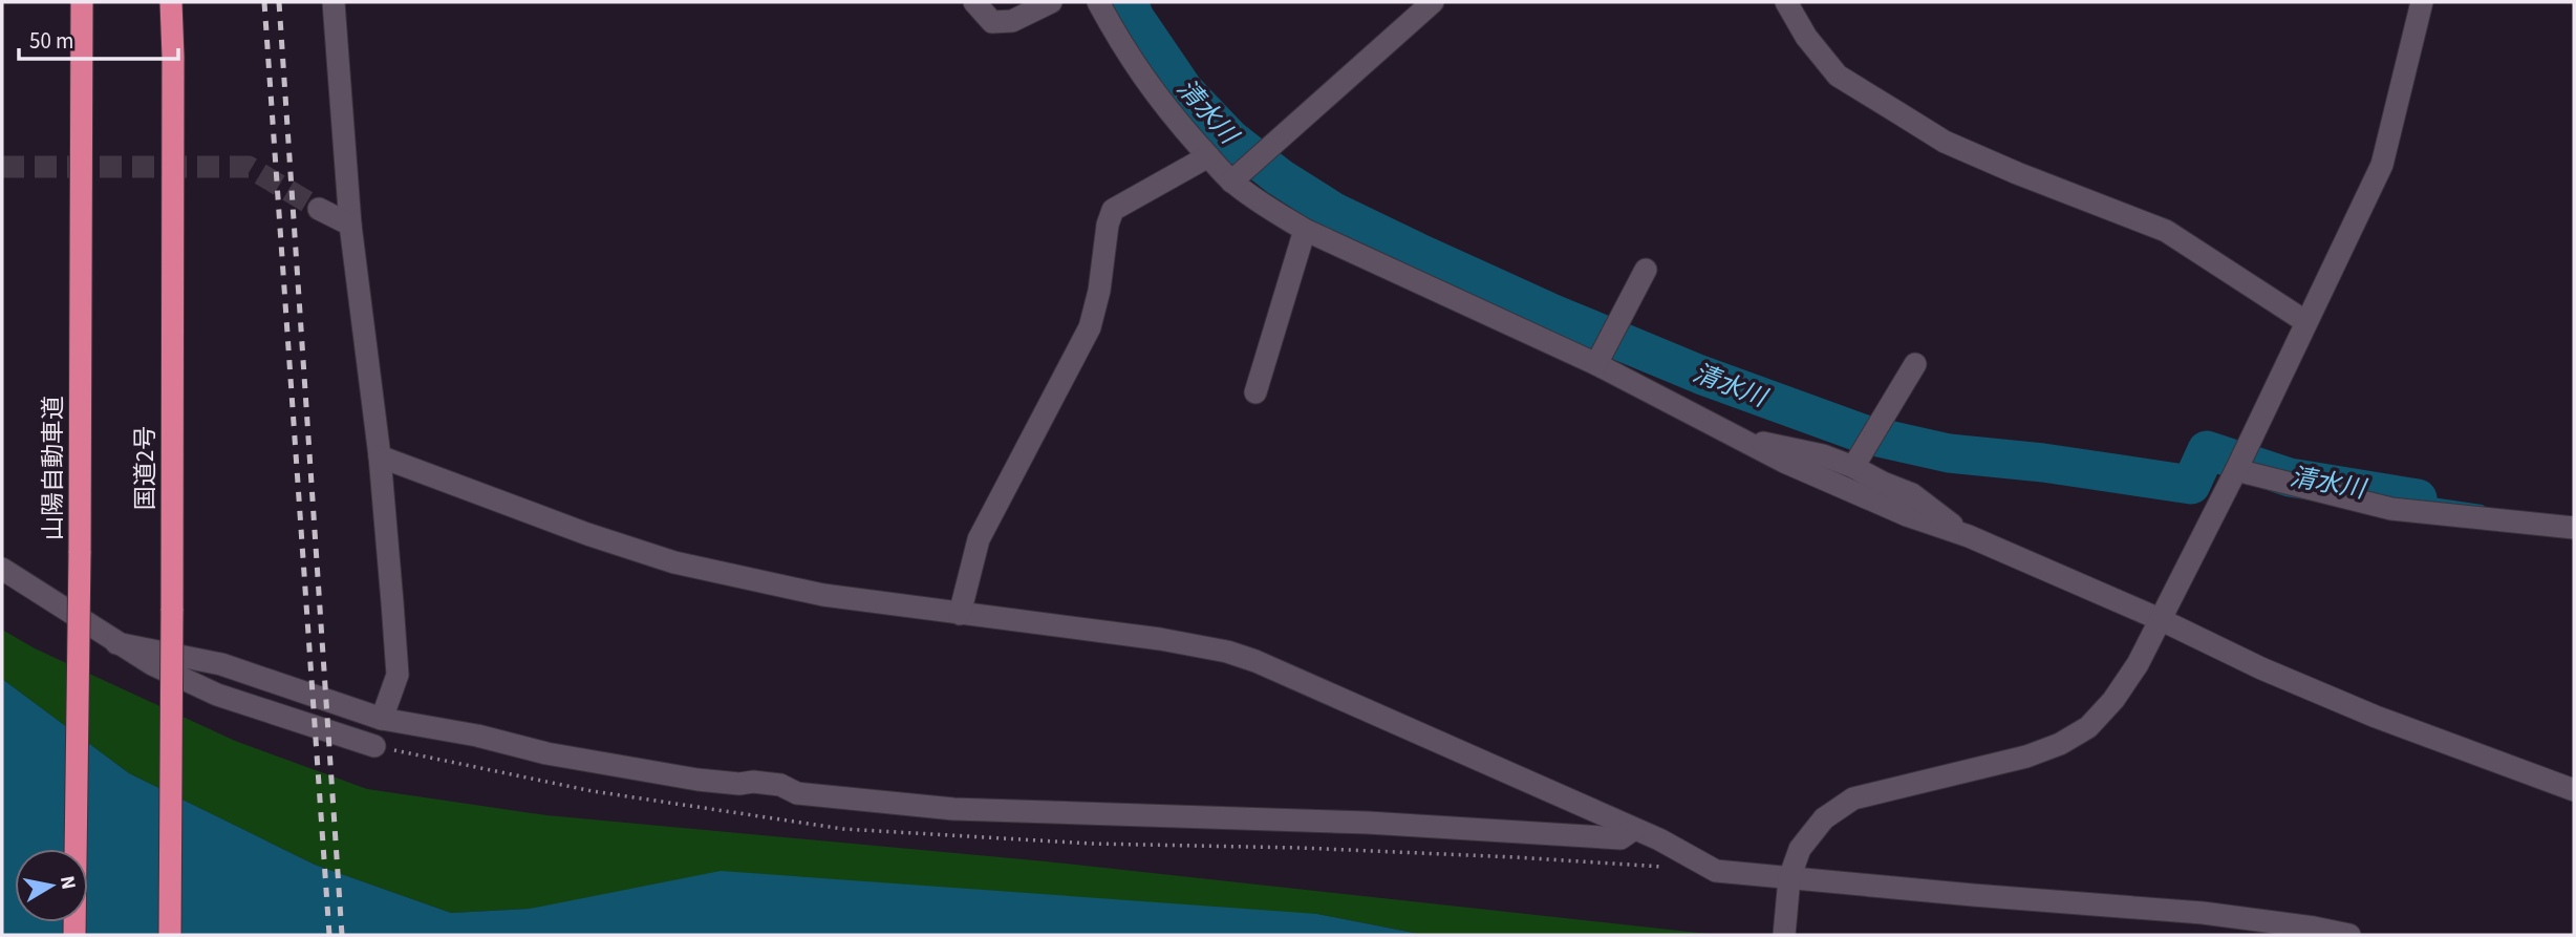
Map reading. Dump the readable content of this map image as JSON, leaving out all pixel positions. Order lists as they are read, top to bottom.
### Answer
{
  "streets": {
    "highway": ["山陽自動車道", "国道2号"]
  },
  "water": ["清水川"],
  "scale_bar": "50 m",
  "north": "right"
}
